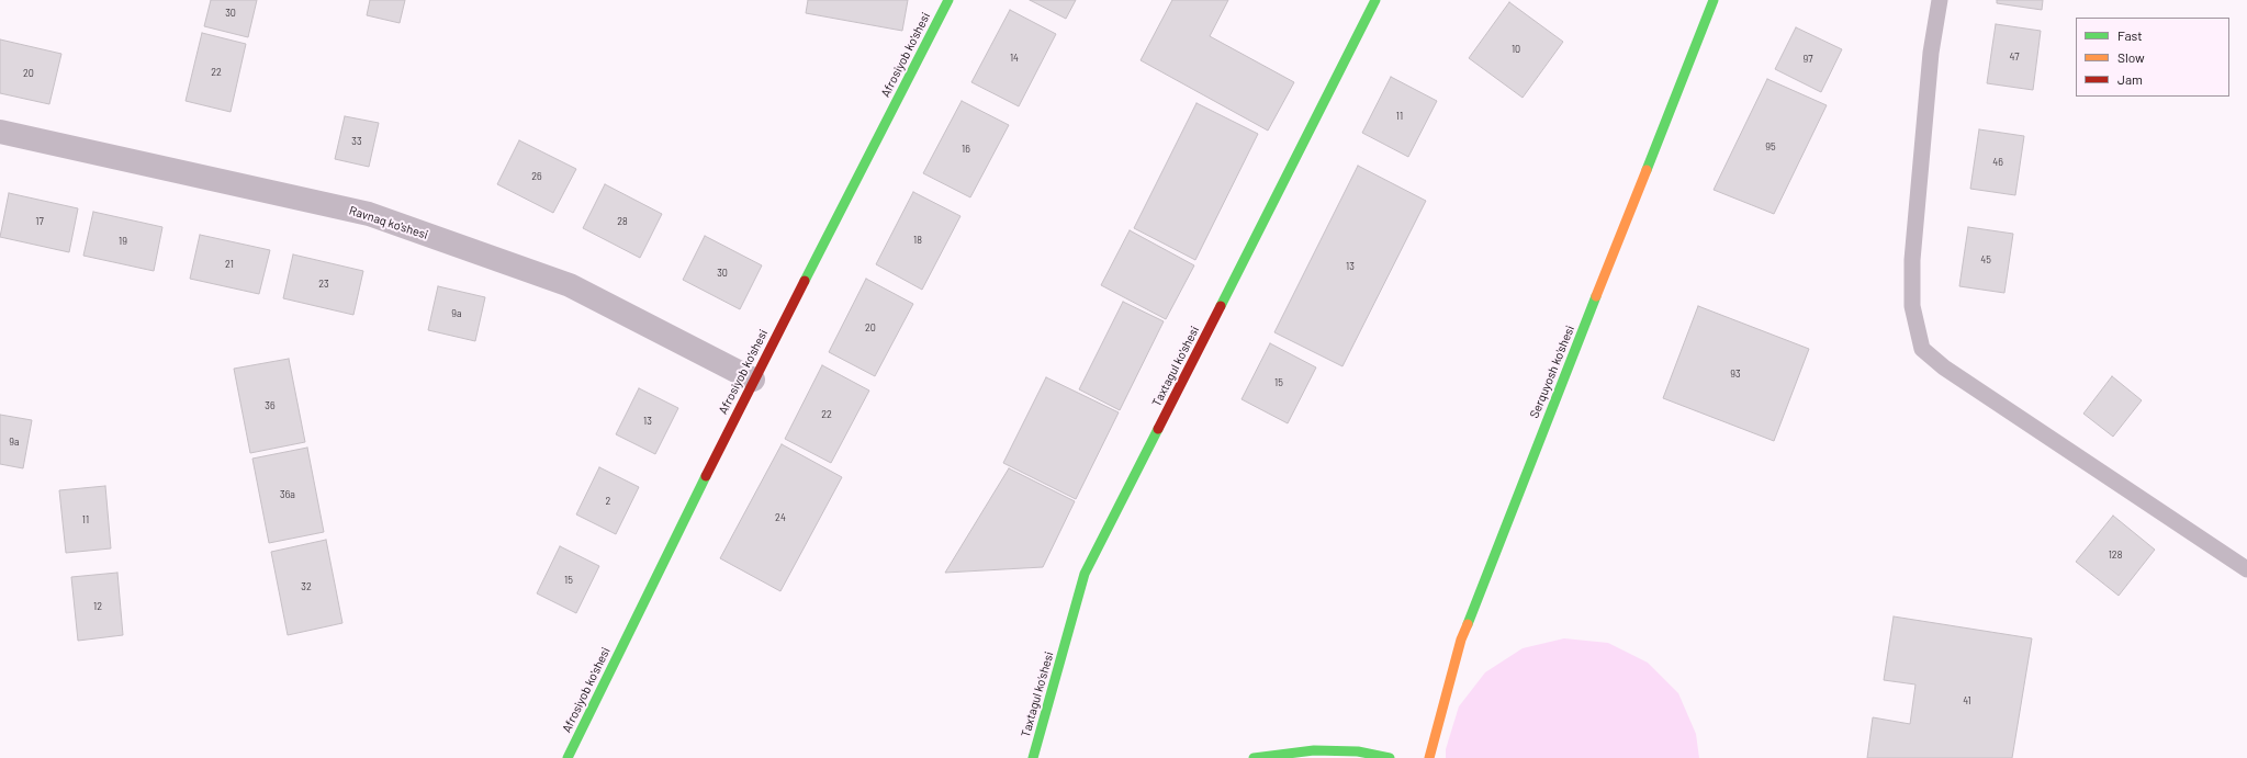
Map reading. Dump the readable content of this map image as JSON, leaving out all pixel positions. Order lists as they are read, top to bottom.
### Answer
{
  "streets": {
    "street": [
      "Afrosiyob ko'shesi",
      "Ravnaq ko'shesi",
      "Taxtagul ko'shesi",
      "Serquyosh ko'shesi"
    ]
  },
  "crossings": [
    ["Afrosiyob ko'shesi", "Ravnaq ko'shesi"]
  ],
  "house_numbers": [
    "30",
    "10",
    "47",
    "14",
    "97",
    "22",
    "20",
    "11",
    "33",
    "95",
    "16",
    "46",
    "26",
    "17",
    "28",
    "18",
    "19",
    "45",
    "21",
    "13",
    "30",
    "23",
    "9a",
    "20",
    "93",
    "15",
    "36",
    "22",
    "13",
    "9a",
    "36a",
    "2",
    "24",
    "11",
    "128",
    "15",
    "32",
    "12",
    "41"
  ],
  "legend": ["Fast", "Slow", "Jam"]
}
